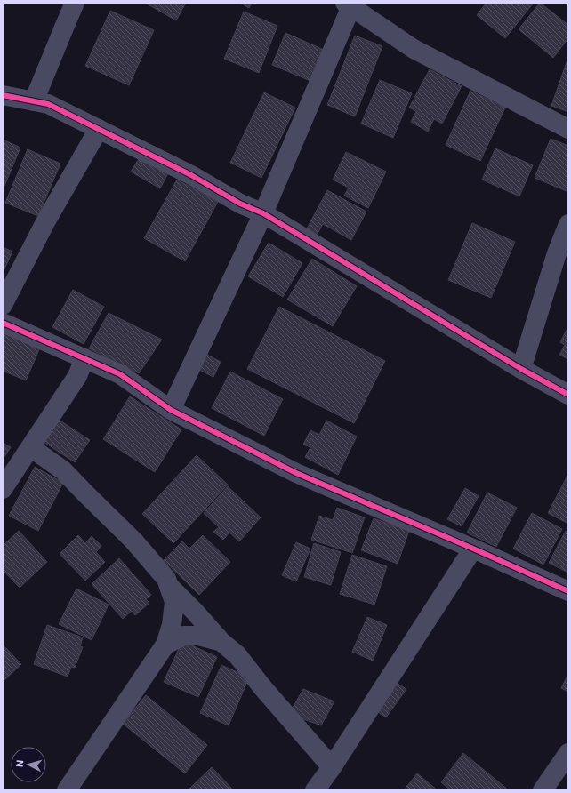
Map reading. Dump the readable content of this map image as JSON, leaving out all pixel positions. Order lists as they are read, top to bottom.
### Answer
{
  "north": "left"
}
